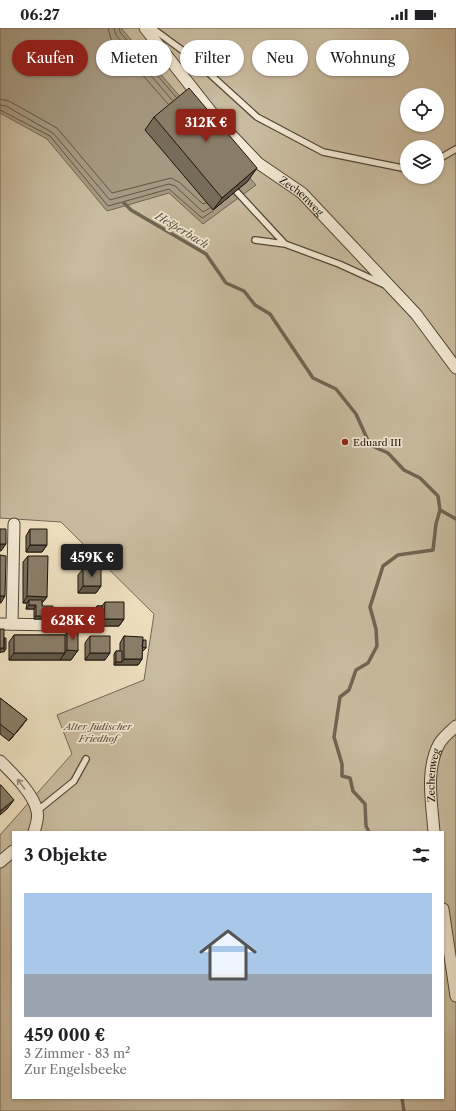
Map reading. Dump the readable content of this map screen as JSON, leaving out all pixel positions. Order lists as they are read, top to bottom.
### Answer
{
  "streets": {
    "street": ["Zechenweg"]
  },
  "water": ["Hesperbach"],
  "parks": ["Alter Jüdischer Friedhof"],
  "places": ["Eduard III"],
  "page": {
    "status": "06:27",
    "chip": [
      "Kaufen",
      "Mieten",
      "Filter",
      "Neu",
      "Wohnung"
    ],
    "price": ["312K €", "459K €", "628K €"],
    "heading": "3 Objekte",
    "list": [
      {
        "name": "459 000 €",
        "note": "3 Zimmer · 83 m² · Zur Engelsbeeke"
      }
    ]
  }
}
